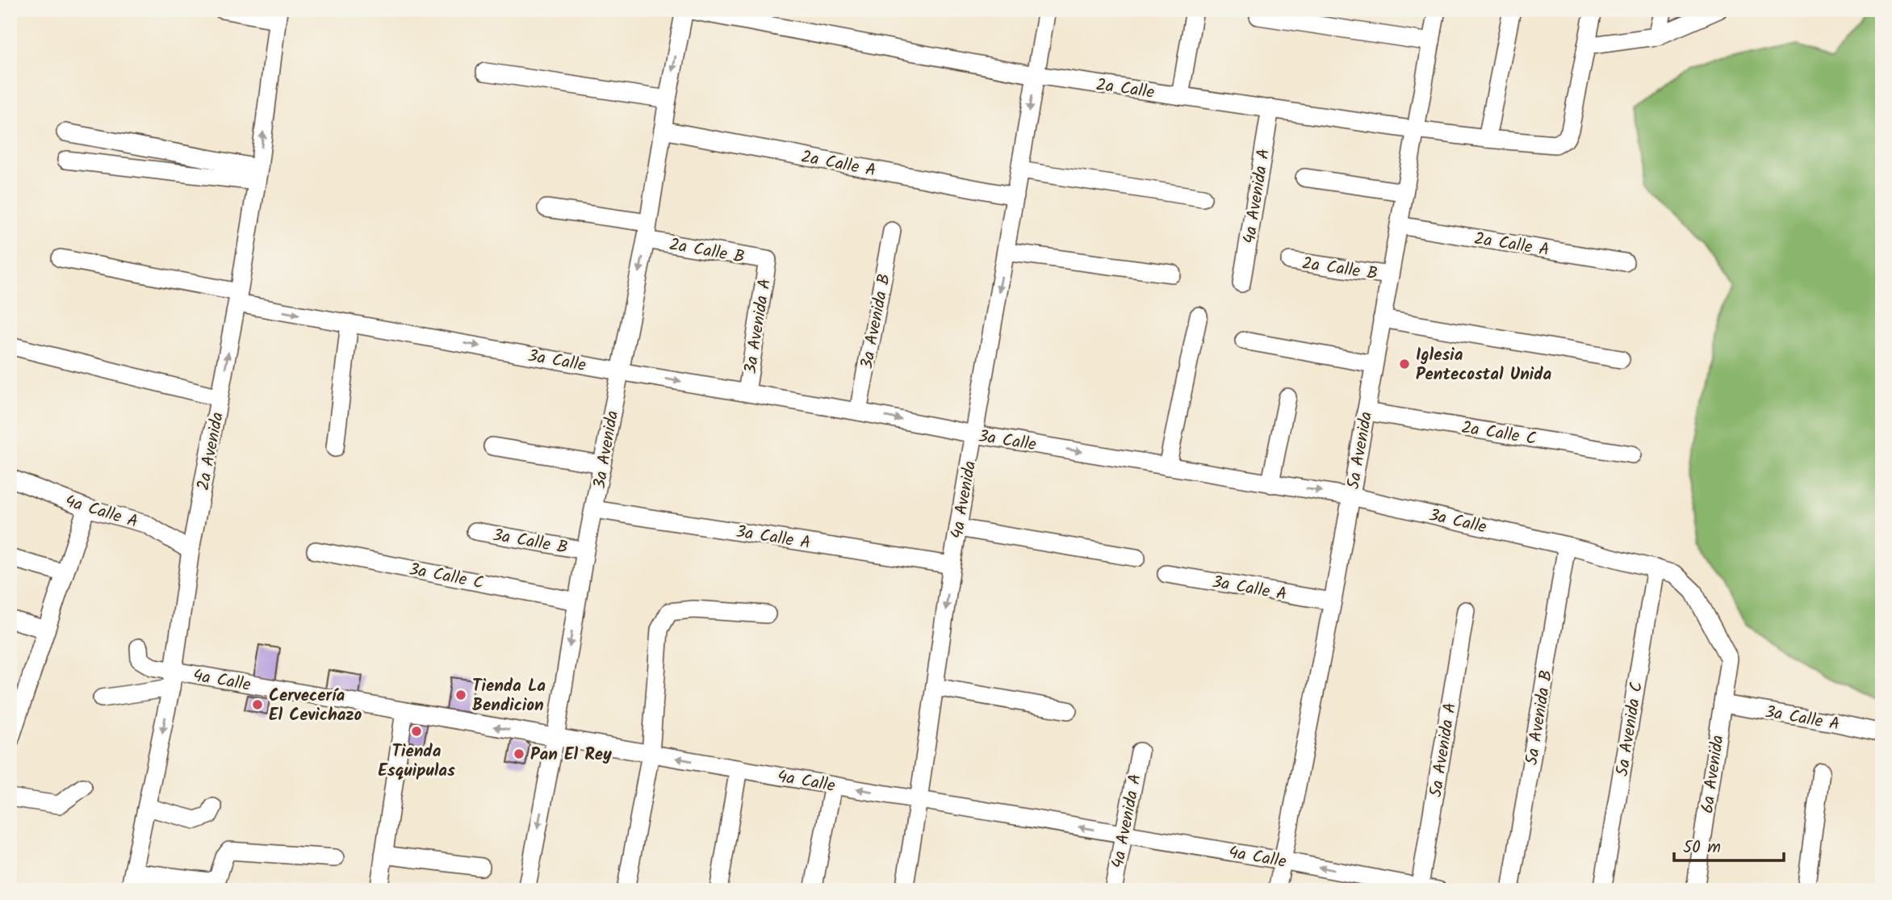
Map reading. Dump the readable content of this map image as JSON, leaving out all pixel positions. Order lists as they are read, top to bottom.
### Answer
{
  "streets": {
    "street": [
      "2a Calle",
      "2a Calle A",
      "4a Avenida A",
      "2a Calle B",
      "3a Avenida B",
      "3a Avenida A",
      "3a Calle",
      "2a Calle C",
      "3a Avenida",
      "5a Avenida",
      "2a Avenida",
      "4a Avenida",
      "4a Calle A",
      "3a Calle A",
      "3a Calle B",
      "3a Calle C",
      "4a Calle",
      "5a Avenida B",
      "5a Avenida C",
      "5a Avenida A",
      "6a Avenida"
    ]
  },
  "crossings": [
    ["2a Calle", "4a Avenida A"],
    ["2a Calle", "3a Avenida"],
    ["2a Calle", "5a Avenida"],
    ["2a Calle", "4a Avenida"],
    ["2a Calle A", "3a Avenida"],
    ["2a Calle A", "5a Avenida"],
    ["2a Calle A", "4a Avenida"],
    ["4a Avenida A", "4a Calle"],
    ["2a Calle B", "3a Avenida A"],
    ["2a Calle B", "3a Avenida"],
    ["2a Calle B", "5a Avenida"],
    ["3a Avenida B", "3a Calle"],
    ["3a Avenida A", "3a Calle"],
    ["3a Calle", "3a Avenida"],
    ["3a Calle", "5a Avenida"],
    ["3a Calle", "2a Avenida"],
    ["3a Calle", "4a Avenida"],
    ["3a Calle", "5a Avenida B"],
    ["3a Calle", "5a Avenida C"],
    ["3a Calle", "6a Avenida"],
    ["2a Calle C", "5a Avenida"],
    ["3a Avenida", "3a Calle A"],
    ["3a Avenida", "3a Calle B"],
    ["3a Avenida", "3a Calle C"],
    ["3a Avenida", "4a Calle"],
    ["5a Avenida", "3a Calle A"],
    ["5a Avenida", "4a Calle"],
    ["2a Avenida", "4a Calle A"],
    ["2a Avenida", "4a Calle"],
    ["4a Avenida", "3a Calle A"],
    ["4a Avenida", "4a Calle"],
    ["3a Calle A", "6a Avenida"],
    ["4a Calle", "5a Avenida A"]
  ],
  "one_way": ["4a Avenida"],
  "places": [
    "Iglesia Pentecostal Unida",
    "Tienda La Bendicion",
    "Cervecería El Cevichazo",
    "Tienda Esquipulas",
    "Pan El Rey"
  ],
  "scale_bar": "50 m"
}
